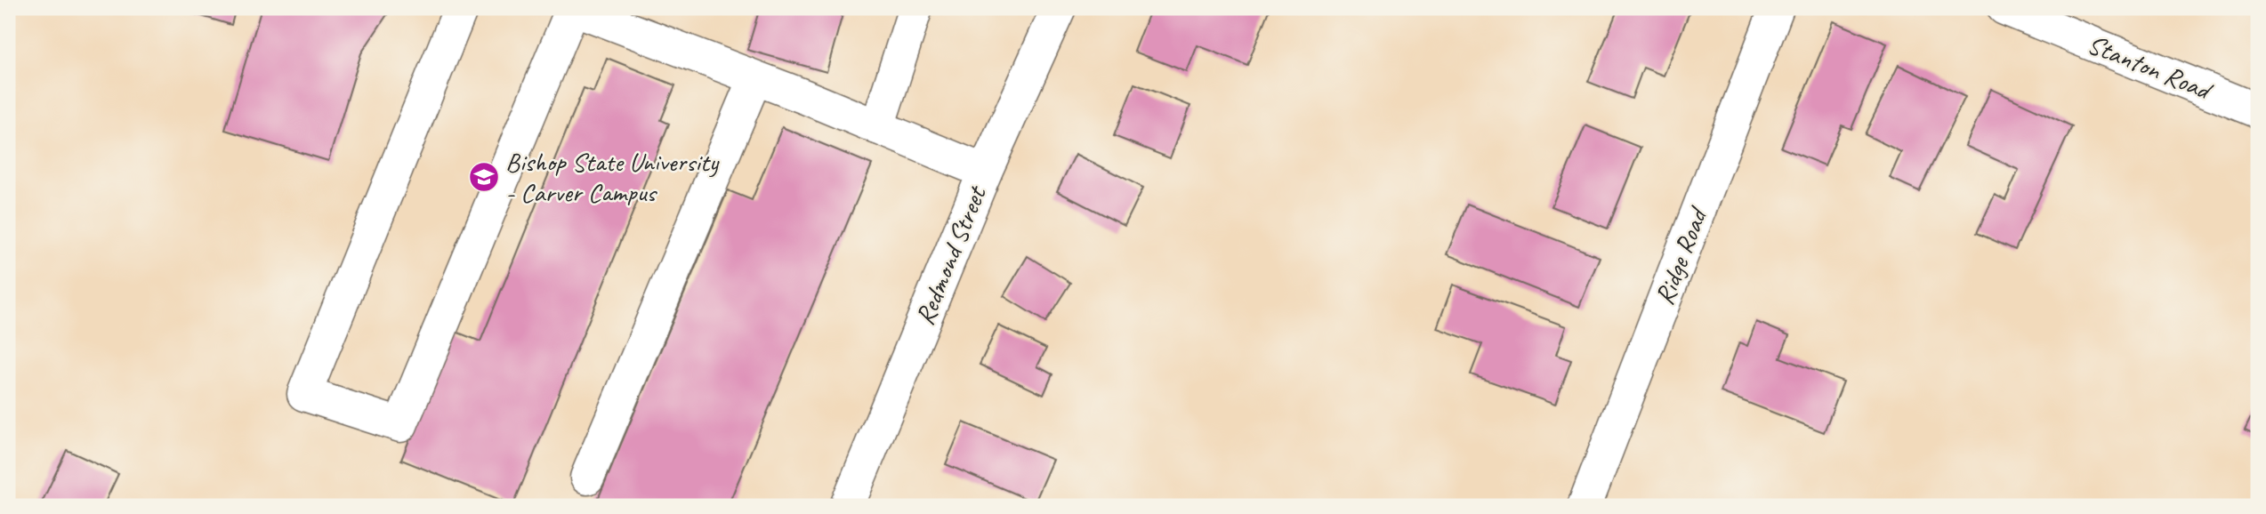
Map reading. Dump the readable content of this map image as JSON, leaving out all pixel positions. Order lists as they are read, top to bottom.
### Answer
{
  "streets": {
    "street": ["Stanton Road", "Redmond Street", "Ridge Road"]
  },
  "places": {
    "school or university": ["Bishop State University - Carver Campus"]
  }
}
